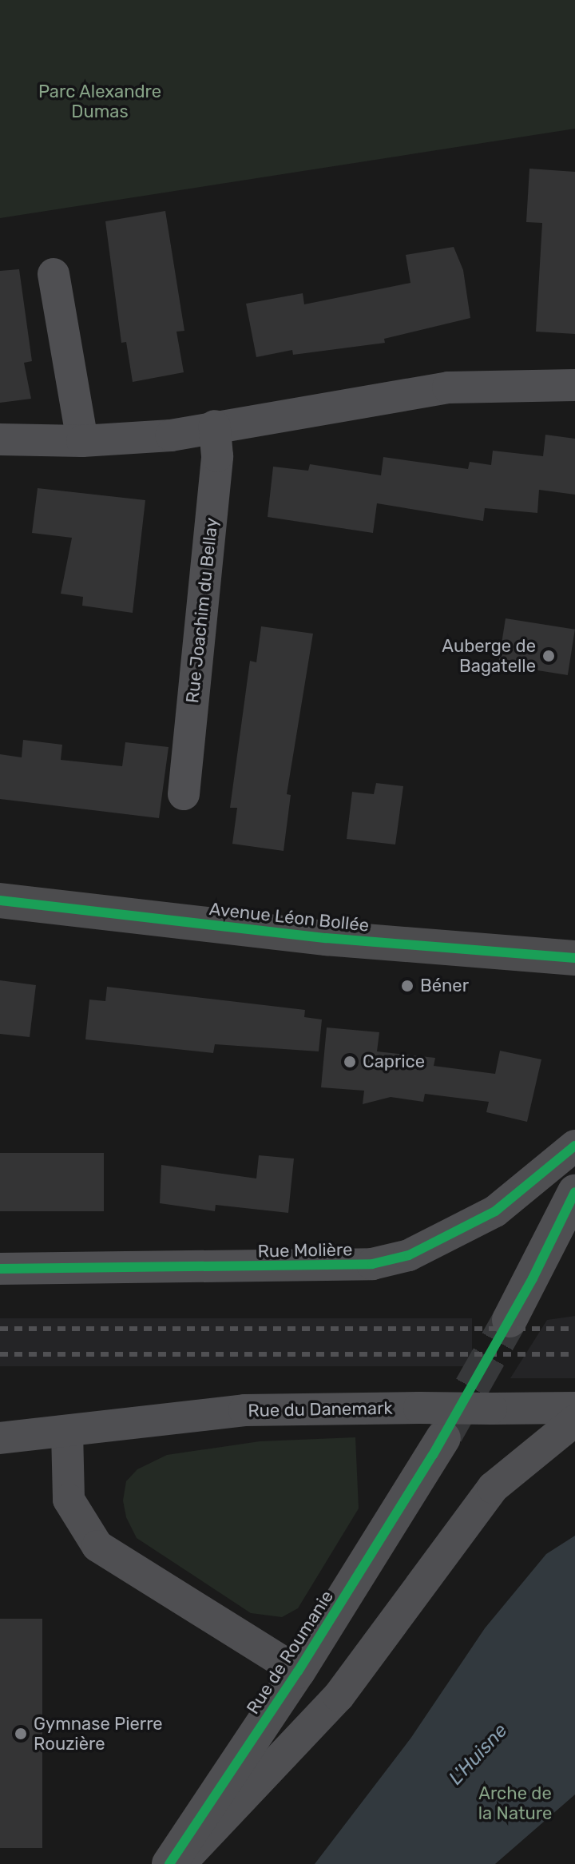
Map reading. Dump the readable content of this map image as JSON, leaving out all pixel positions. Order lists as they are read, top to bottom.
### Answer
{
  "streets": {
    "main road": ["Avenue Léon Bollée"],
    "street": [
      "Rue Joachim du Bellay",
      "Rue Molière",
      "Rue du Danemark",
      "Rue de Roumanie"
    ]
  },
  "water": ["L'Huisne"],
  "parks": ["Parc Alexandre Dumas", "Arche de la Nature"],
  "places": [
    "Auberge de Bagatelle",
    "Béner",
    "Caprice",
    "Gymnase Pierre Rouzière"
  ]
}
